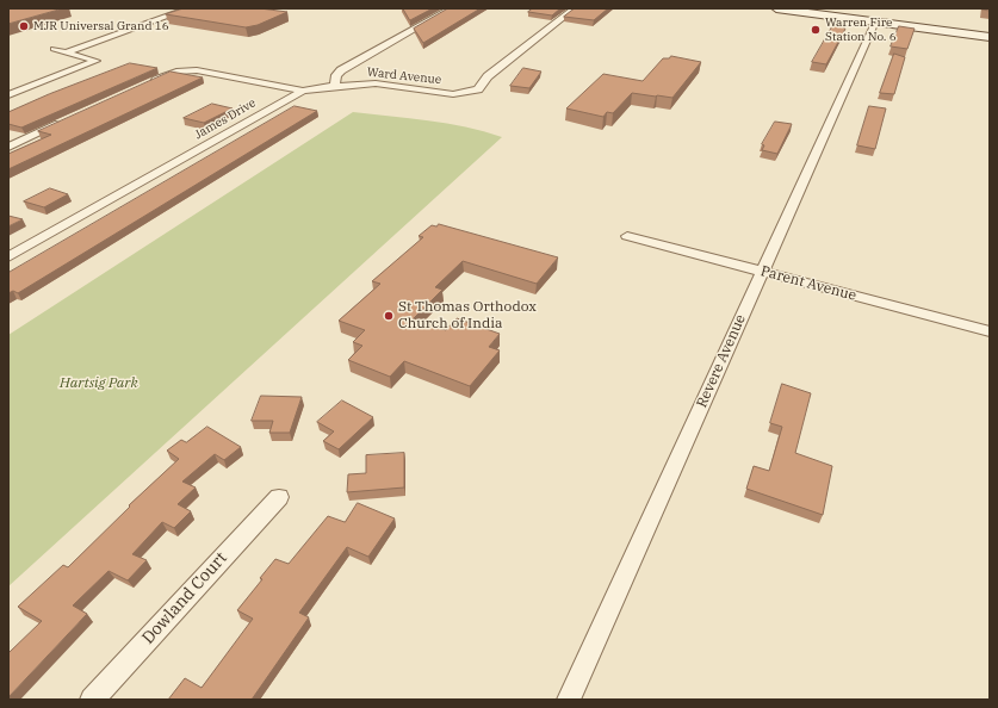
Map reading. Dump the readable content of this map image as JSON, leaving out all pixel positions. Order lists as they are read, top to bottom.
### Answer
{
  "streets": {
    "street": [
      "Ward Avenue",
      "James Drive",
      "Parent Avenue",
      "Revere Avenue",
      "Dowland Court"
    ]
  },
  "crossings": [
    ["Ward Avenue", "James Drive"],
    ["Parent Avenue", "Revere Avenue"]
  ],
  "parks": ["Hartsig Park"],
  "places": ["MJR Universal Grand 16", "Warren Fire Station No. 6", "St Thomas Orthodox Church of India"]
}
